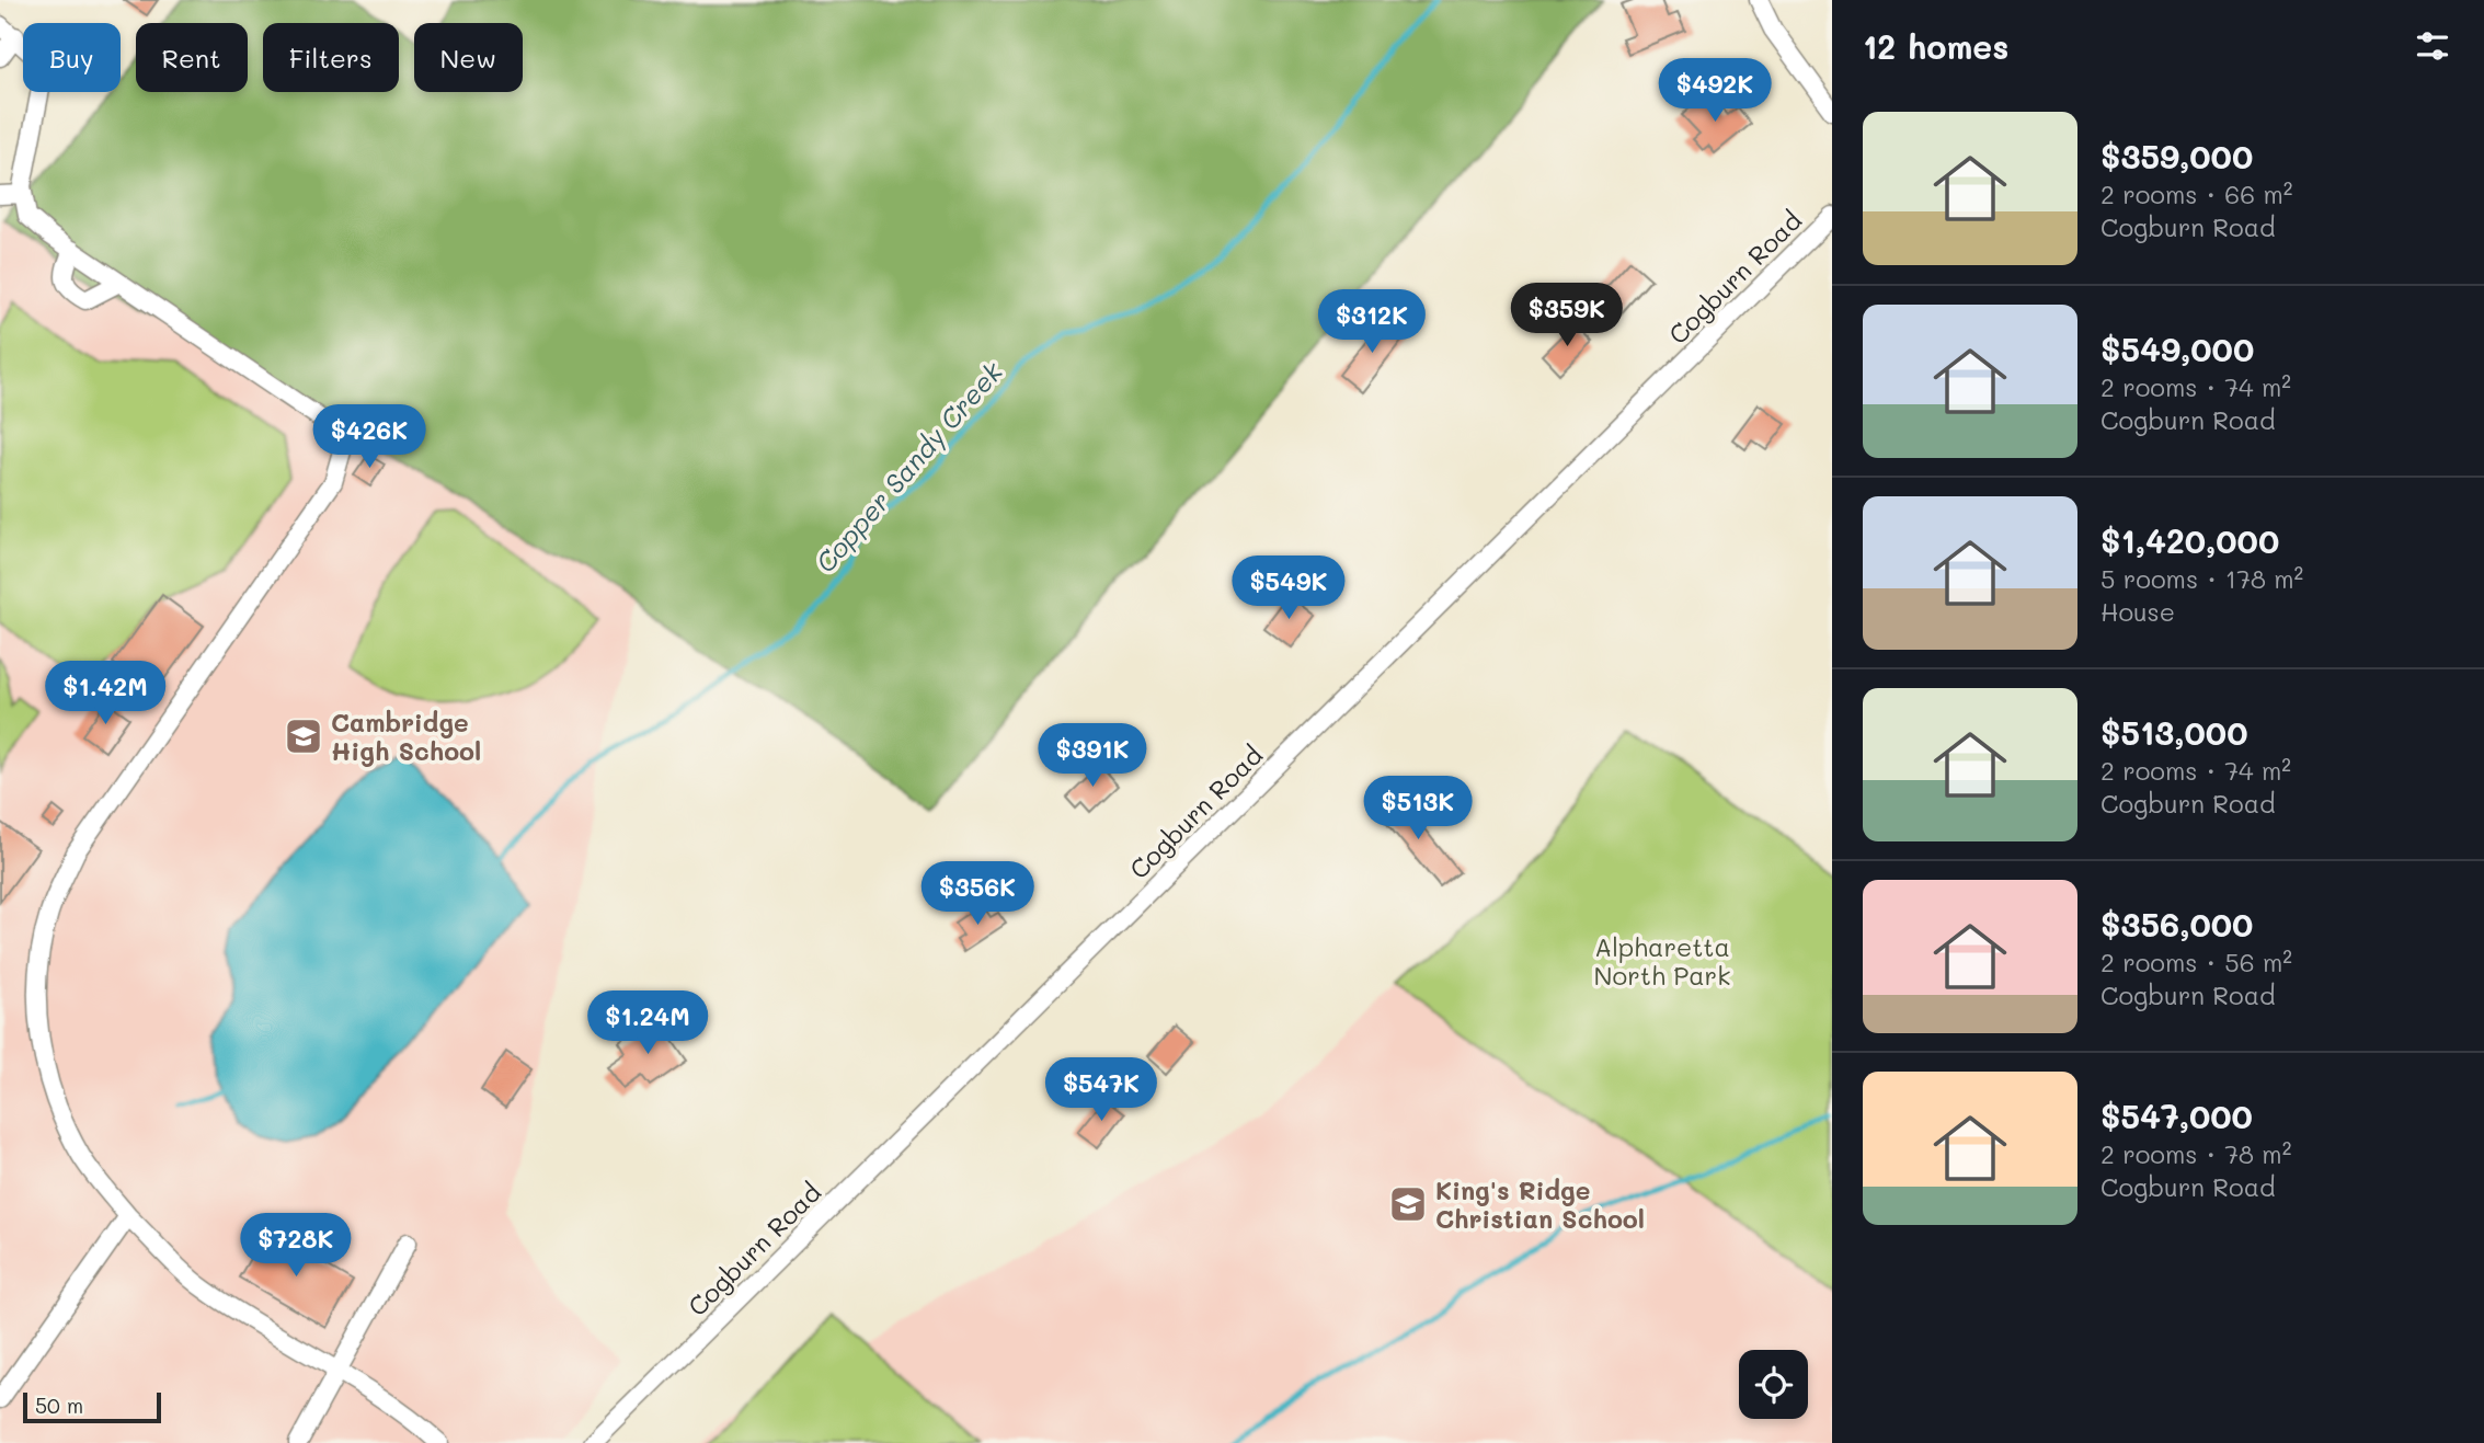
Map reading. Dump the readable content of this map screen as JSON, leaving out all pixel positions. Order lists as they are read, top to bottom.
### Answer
{
  "streets": {
    "street": ["Cogburn Road"]
  },
  "water": ["Copper Sandy Creek"],
  "parks": ["Alpharetta North Park"],
  "places": {
    "school or university": ["Cambridge High School", "King's Ridge Christian School"]
  },
  "scale_bar": "50 m",
  "page": {
    "heading": "12 homes",
    "chip": [
      "Buy",
      "Rent",
      "Filters",
      "New"
    ],
    "price": [
      "$492K",
      "$359K",
      "$312K",
      "$426K",
      "$549K",
      "$1.42M",
      "$391K",
      "$513K",
      "$356K",
      "$1.24M",
      "$547K",
      "$728K"
    ],
    "list": [
      {
        "name": "$359,000",
        "note": "2 rooms · 66 m² · Cogburn Road"
      },
      {
        "name": "$549,000",
        "note": "2 rooms · 74 m² · Cogburn Road"
      },
      {
        "name": "$1,420,000",
        "note": "5 rooms · 178 m² · House"
      },
      {
        "name": "$513,000",
        "note": "2 rooms · 74 m² · Cogburn Road"
      },
      {
        "name": "$356,000",
        "note": "2 rooms · 56 m² · Cogburn Road"
      },
      {
        "name": "$547,000",
        "note": "2 rooms · 78 m² · Cogburn Road"
      }
    ],
    "scale": "50 m"
  }
}
